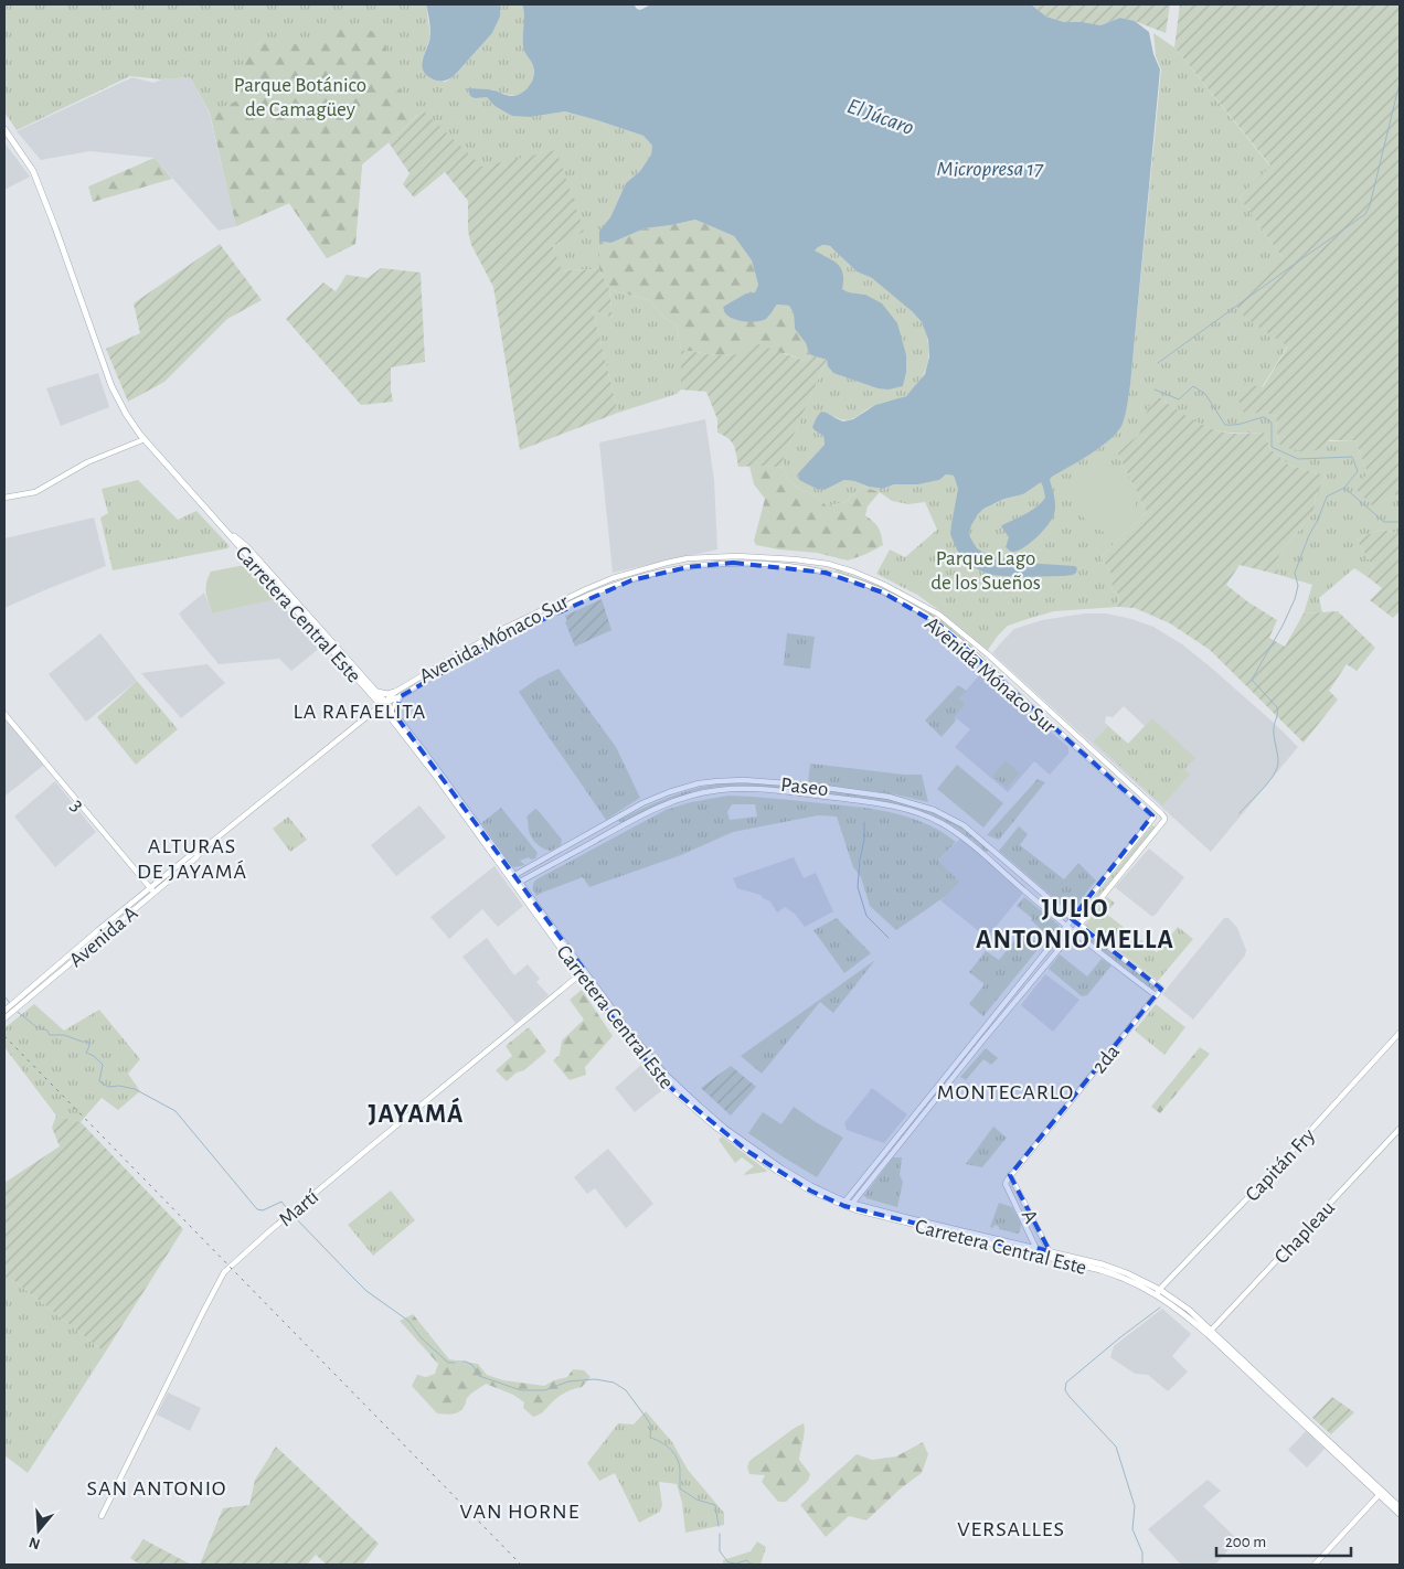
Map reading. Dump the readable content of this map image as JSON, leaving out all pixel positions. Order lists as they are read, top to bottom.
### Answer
{
  "streets": {
    "main road": ["Carretera Central Este"],
    "street": [
      "Avenida Mónaco Sur",
      "Paseo",
      "3",
      "Avenida A",
      "2da",
      "Capitán Fry",
      "Martí",
      "A",
      "Chapleau"
    ]
  },
  "crossings": [
    ["Carretera Central Este", "Avenida Mónaco Sur"],
    ["Carretera Central Este", "Paseo"],
    ["Carretera Central Este", "Avenida A"],
    ["Carretera Central Este", "Capitán Fry"],
    ["Carretera Central Este", "Martí"],
    ["Carretera Central Este", "A"],
    ["Carretera Central Este", "Chapleau"],
    ["Avenida Mónaco Sur", "Paseo"],
    ["Avenida Mónaco Sur", "Avenida A"],
    ["Paseo", "2da"],
    ["3", "Avenida A"],
    ["2da", "A"]
  ],
  "districts": [
    "LA RAFAELITA",
    "ALTURAS DE JAYAMÁ",
    "JULIO ANTONIO MELLA",
    "MONTECARLO",
    "JAYAMÁ",
    "SAN ANTONIO",
    "VAN HORNE",
    "VERSALLES"
  ],
  "water": ["El Júcaro", "Micropresa 17"],
  "parks": ["Parque Botánico de Camagüey", "Parque Lago de los Sueños"],
  "scale_bar": "200 m",
  "north": "bottom"
}
